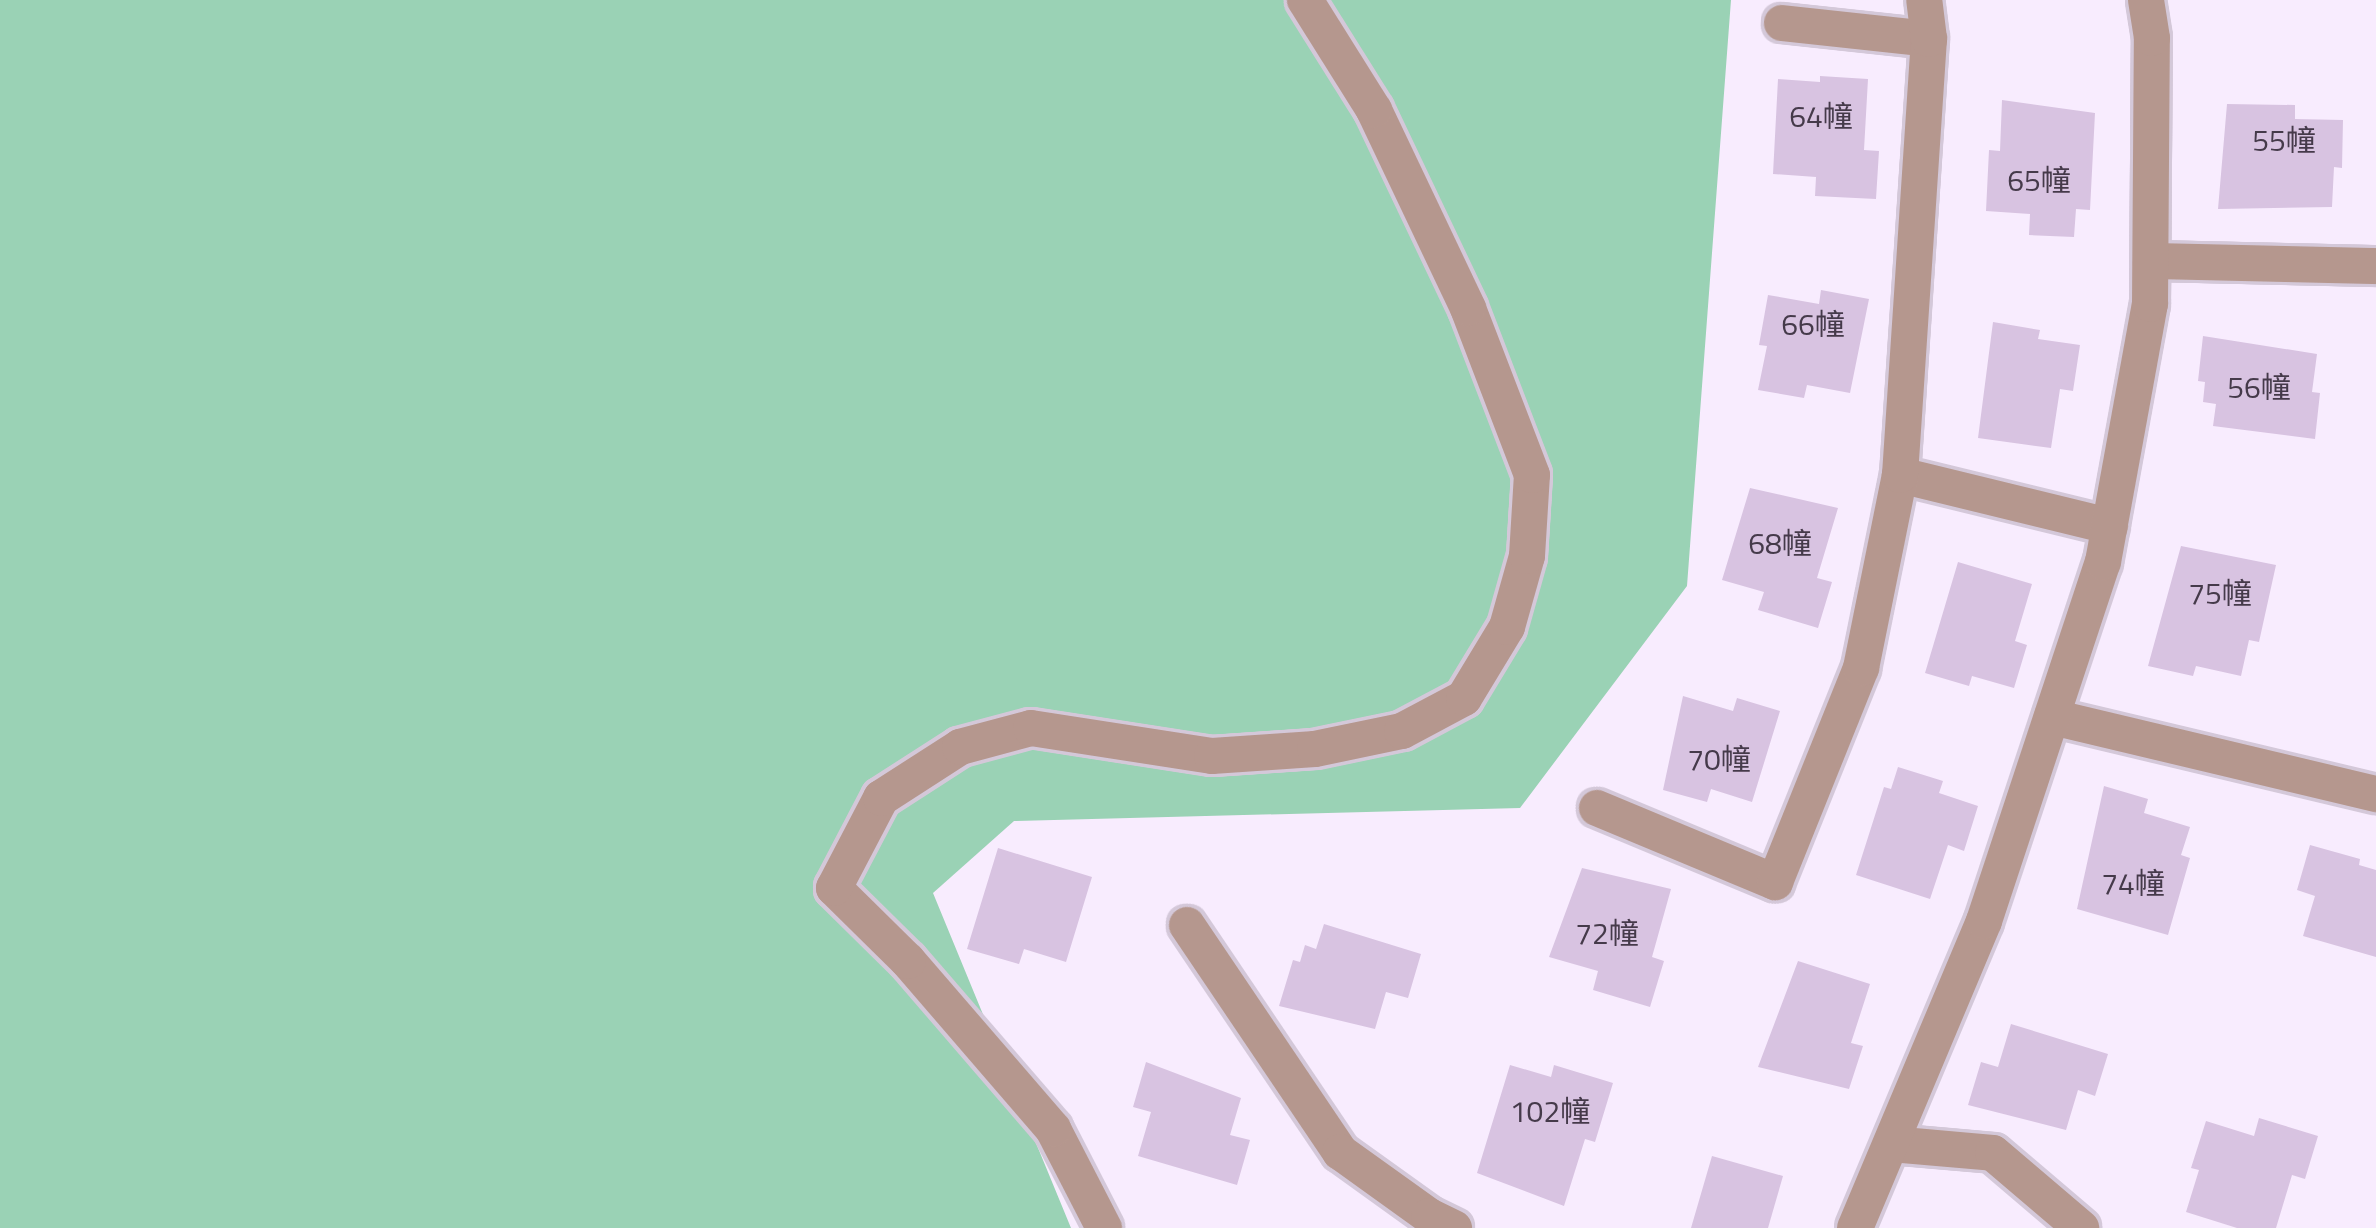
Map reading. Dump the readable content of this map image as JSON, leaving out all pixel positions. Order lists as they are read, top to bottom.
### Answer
{
  "house_numbers": [
    "64幢",
    "55幢",
    "65幢",
    "66幢",
    "56幢",
    "68幢",
    "75幢",
    "70幢",
    "74幢",
    "72幢",
    "102幢"
  ]
}
